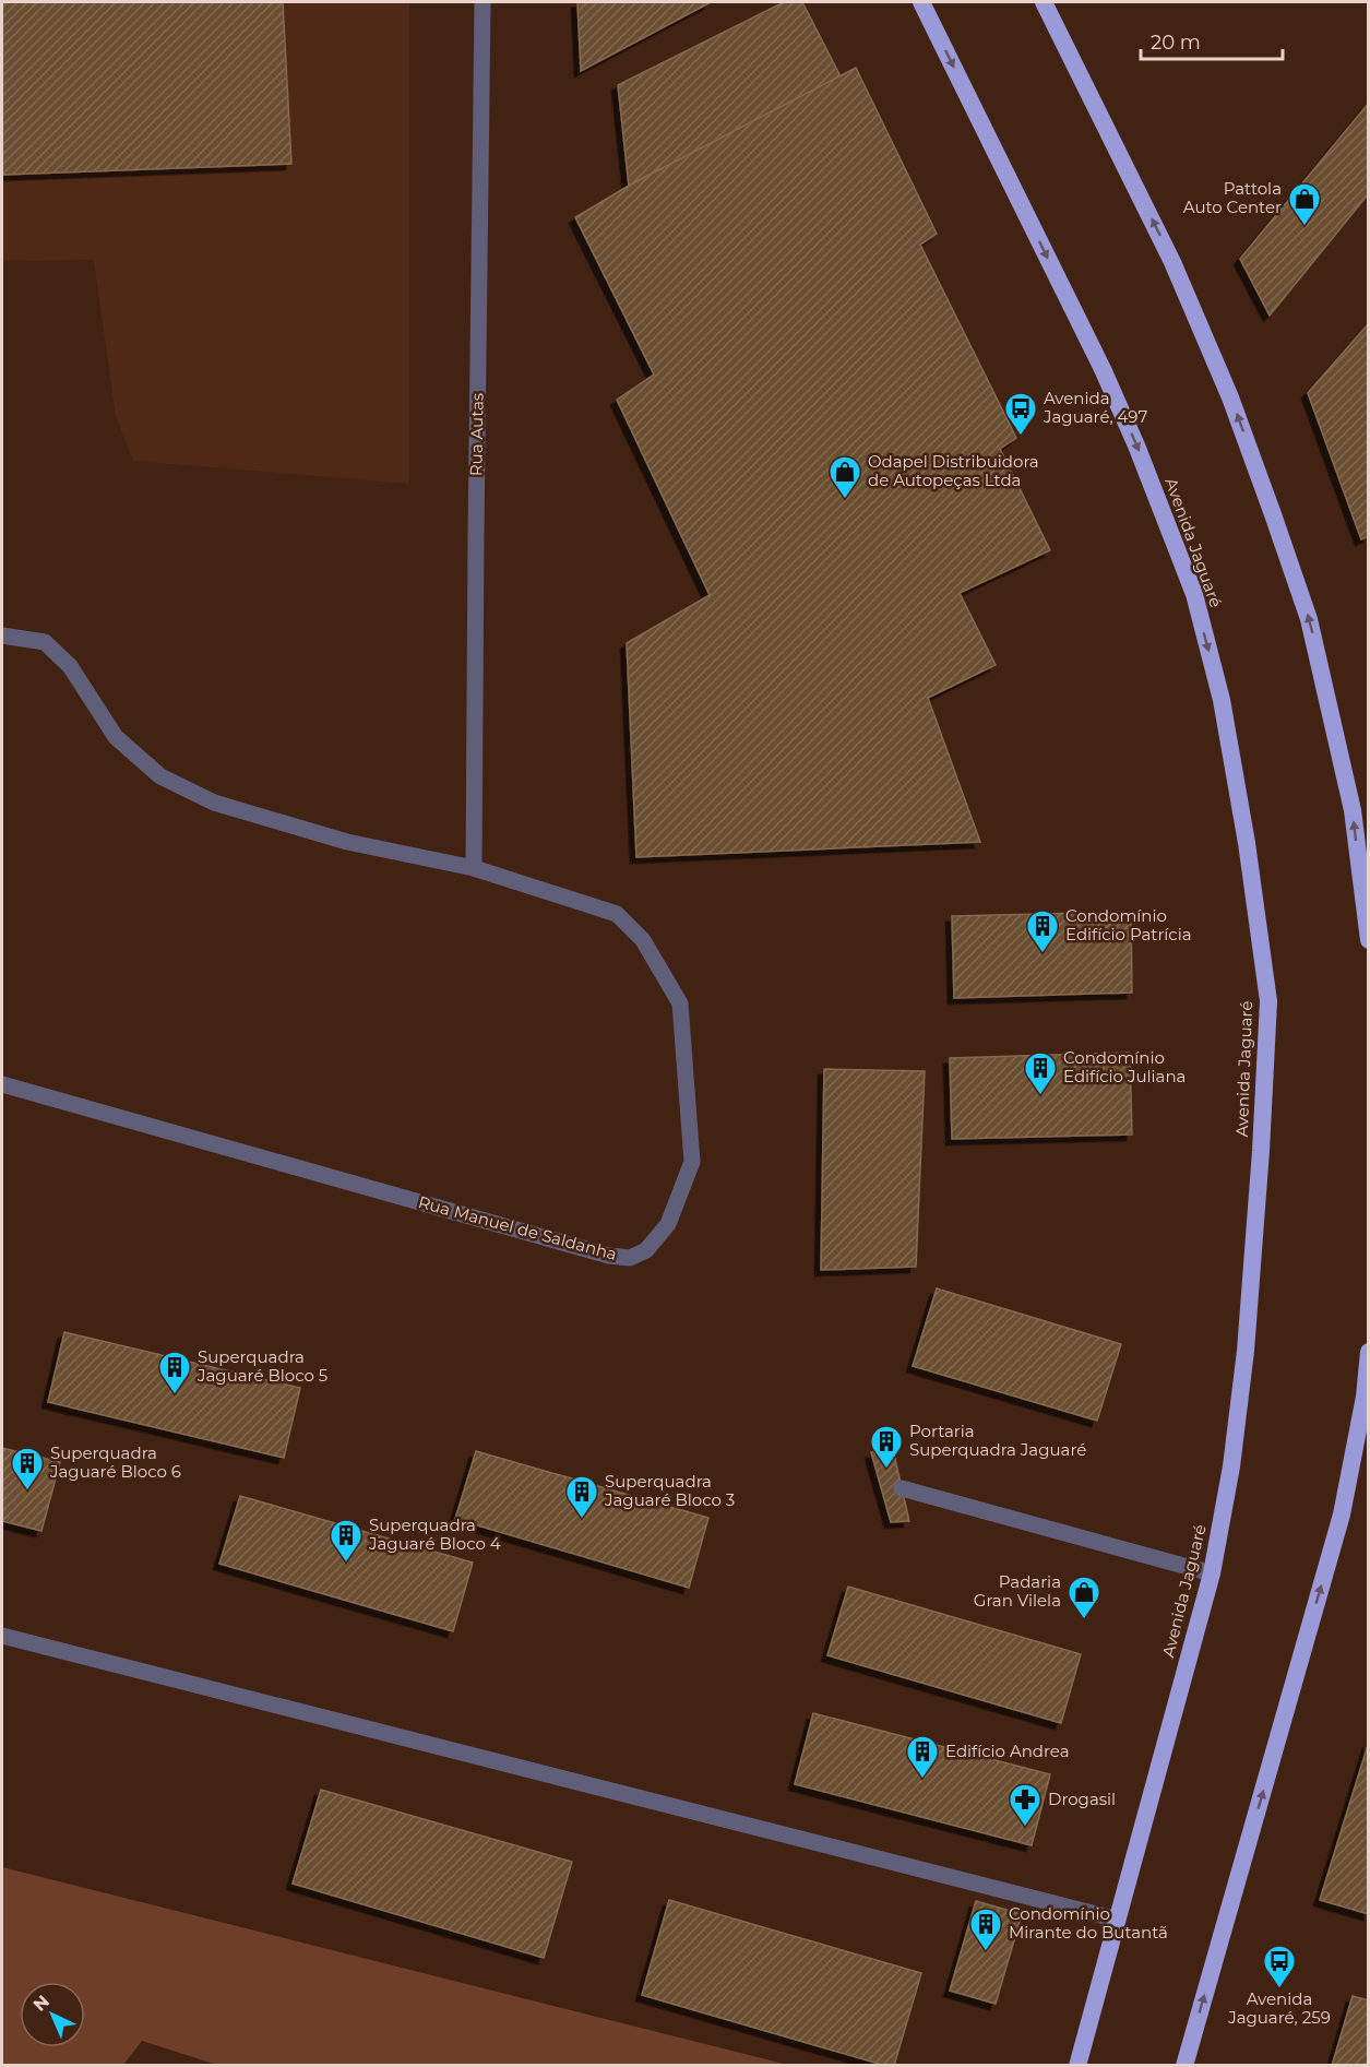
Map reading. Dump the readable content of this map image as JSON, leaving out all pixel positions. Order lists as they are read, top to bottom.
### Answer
{
  "streets": {
    "highway": ["Avenida Jaguaré"],
    "street": ["Rua Autas", "Rua Manuel de Saldanha"]
  },
  "crossings": [
    ["Rua Autas", "Rua Manuel de Saldanha"]
  ],
  "places": {
    "shop": ["Pattola Auto Center", "Odapel Distribuidora de Autopeças Ltda", "Padaria Gran Vilela"],
    "bus stop": ["Avenida Jaguaré, 497", "Avenida Jaguaré, 259"],
    "building": [
      "Condomínio Edifício Patrícia",
      "Condomínio Edifício Juliana",
      "Superquadra Jaguaré Bloco 5",
      "Portaria Superquadra Jaguaré",
      "Superquadra Jaguaré Bloco 6",
      "Superquadra Jaguaré Bloco 3",
      "Superquadra Jaguaré Bloco 4",
      "Edifício Andrea",
      "Condomínio Mirante do Butantã"
    ],
    "pharmacy": ["Drogasil"]
  },
  "scale_bar": "20 m",
  "north": "top left"
}
